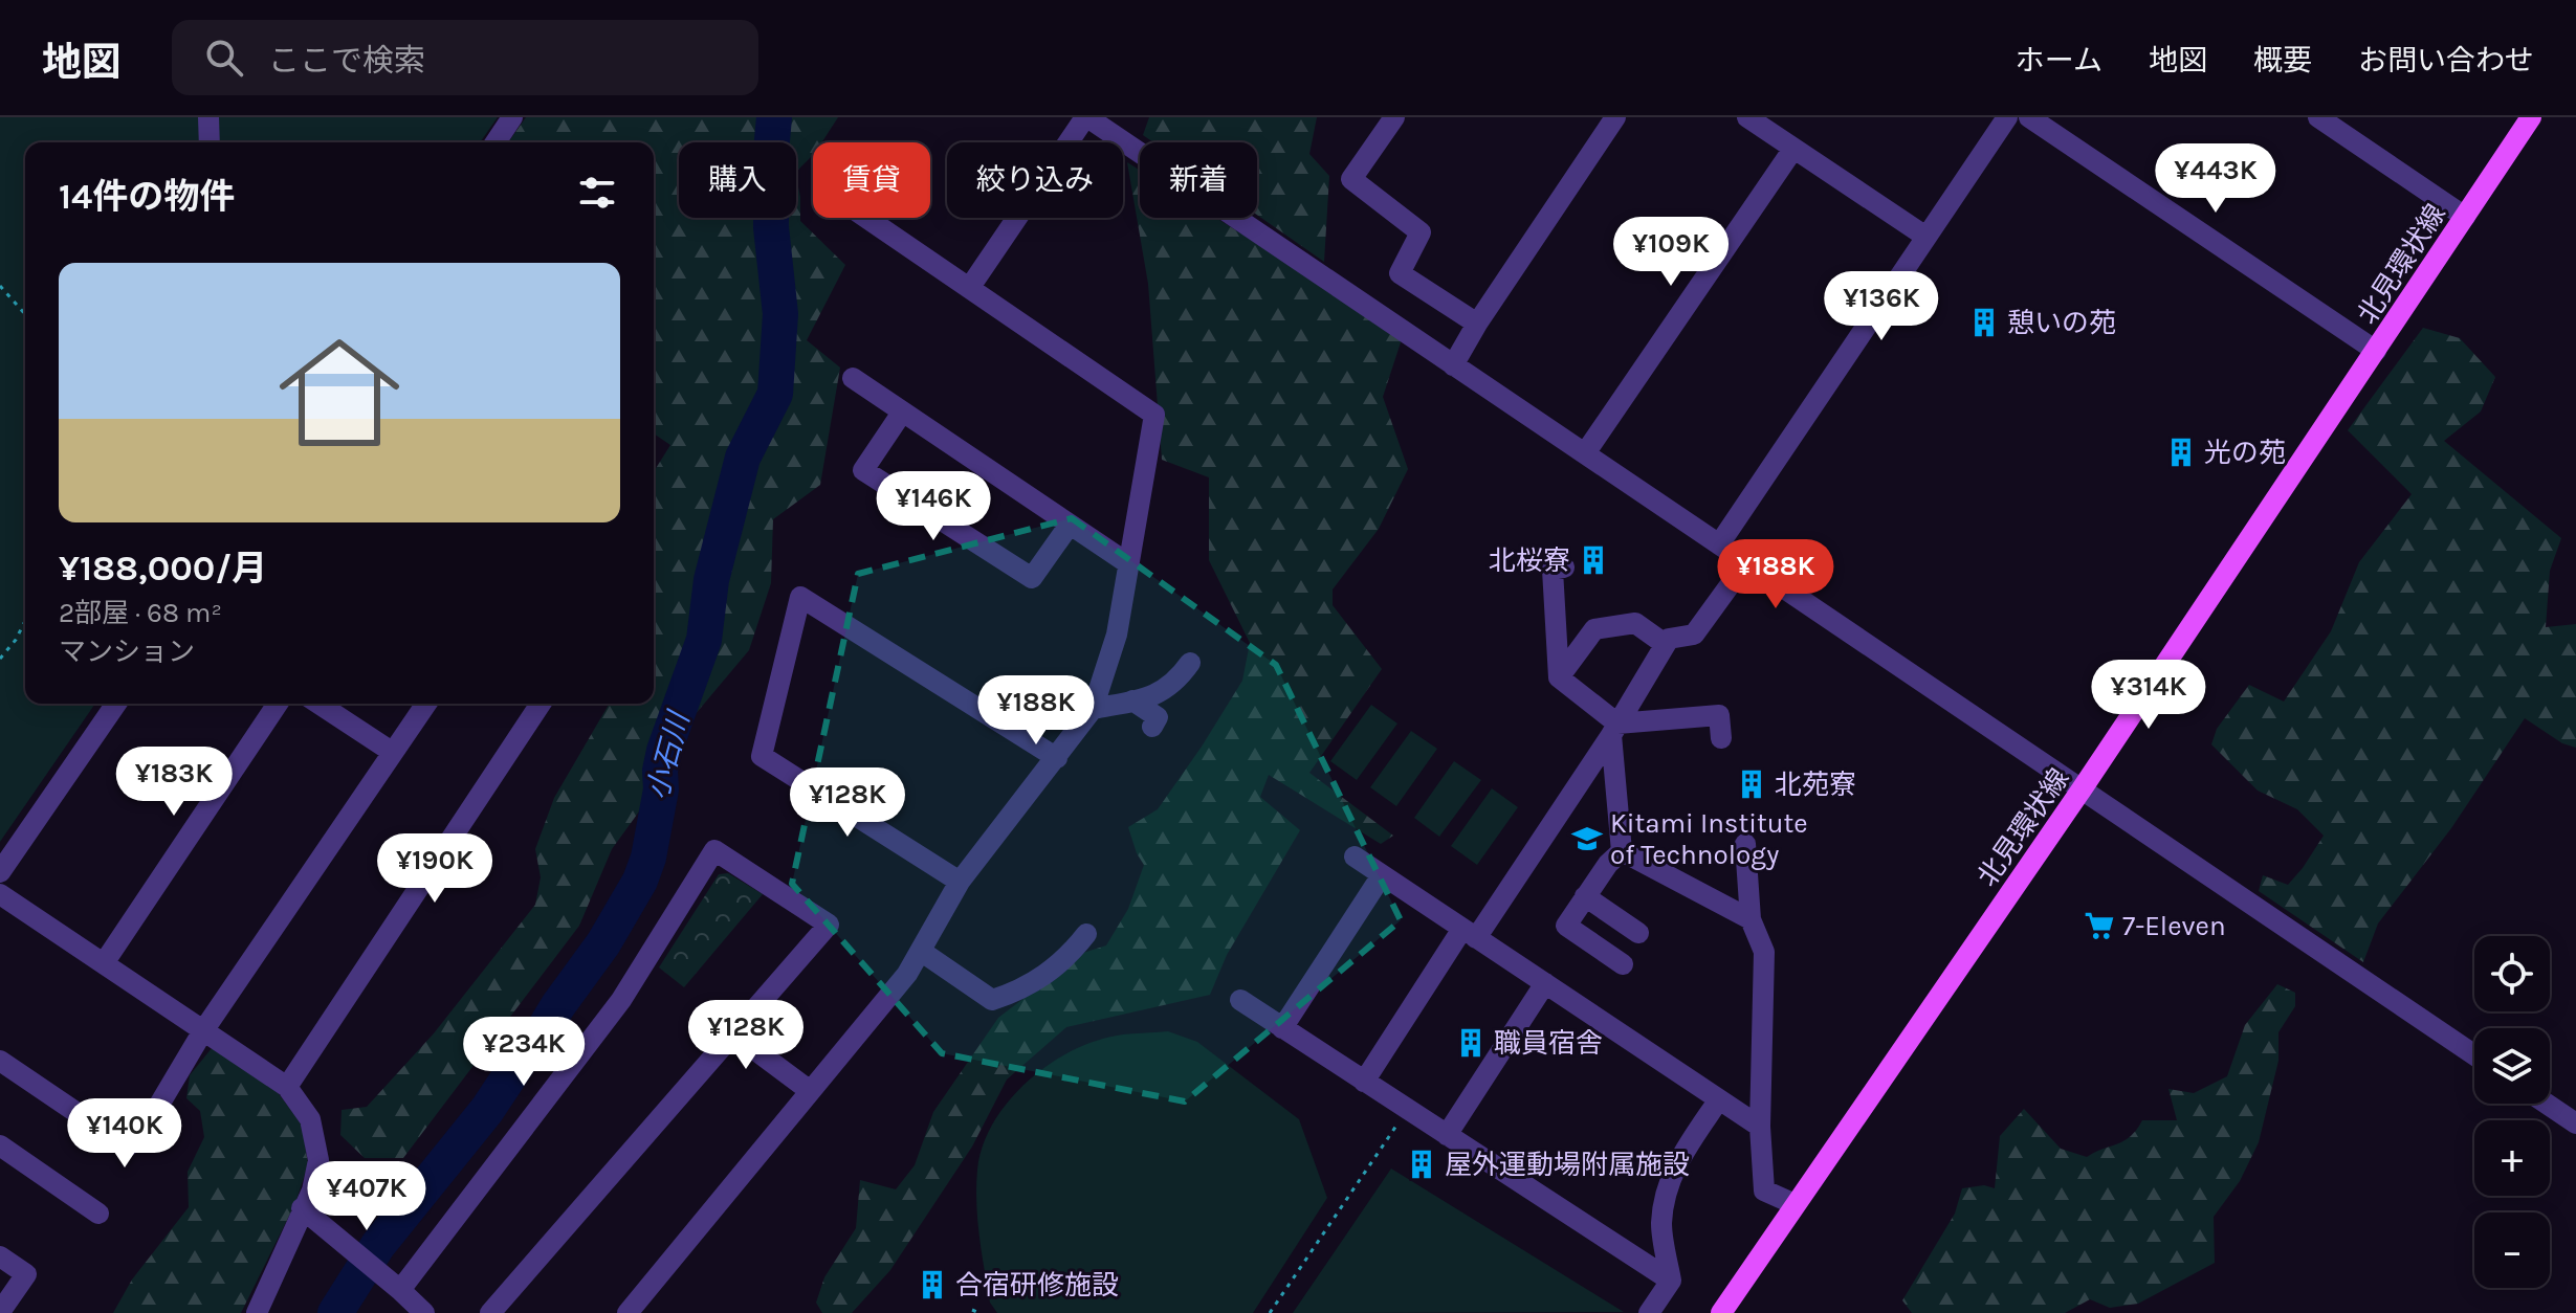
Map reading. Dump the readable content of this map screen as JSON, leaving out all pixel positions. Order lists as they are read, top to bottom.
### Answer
{
  "streets": {
    "main road": ["北見環状線"]
  },
  "water": ["小石川"],
  "places": {
    "building": [
      "憩いの苑",
      "光の苑",
      "北桜寮",
      "北苑寮",
      "職員宿舎",
      "屋外運動場附属施設",
      "合宿研修施設"
    ],
    "school or university": ["Kitami Institute of Technology"],
    "supermarket": ["7-Eleven"]
  },
  "page": {
    "header": "地図",
    "search": "ここで検索",
    "nav": [
      "ホーム",
      "地図",
      "概要",
      "お問い合わせ"
    ],
    "chip": [
      "購入",
      "賃貸",
      "絞り込み",
      "新着"
    ],
    "heading": "14件の物件",
    "price": [
      "¥443K",
      "¥109K",
      "¥136K",
      "¥146K",
      "¥188K",
      "¥314K",
      "¥188K",
      "¥183K",
      "¥128K",
      "¥190K",
      "¥128K",
      "¥234K",
      "¥140K",
      "¥407K"
    ],
    "list": [
      {
        "name": "¥188,000/月",
        "note": "2部屋 · 68 m² · マンション"
      }
    ],
    "map_buttons": ["+", "−"]
  }
}
